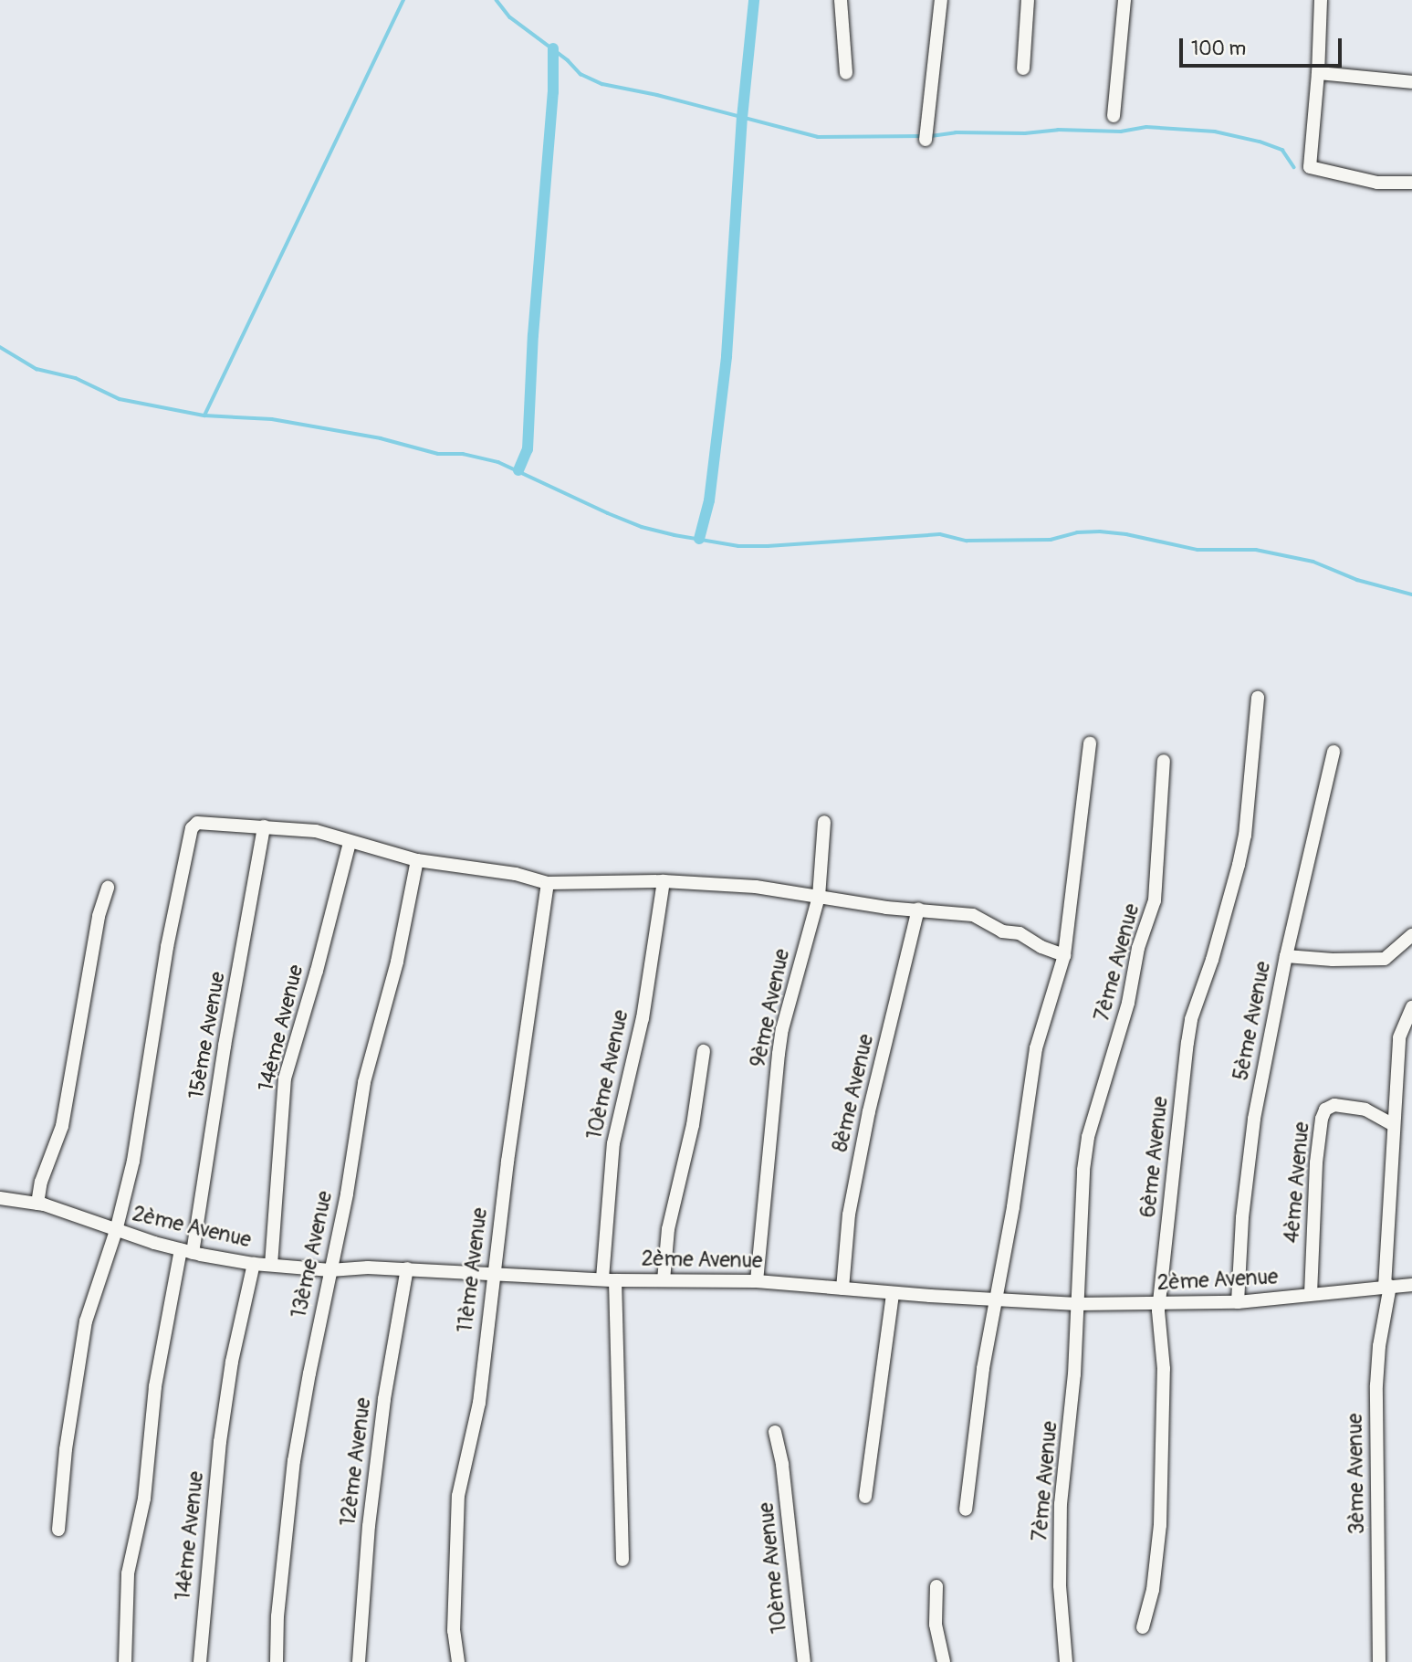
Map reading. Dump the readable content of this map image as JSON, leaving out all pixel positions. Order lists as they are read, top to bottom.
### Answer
{
  "streets": {
    "street": [
      "7ème Avenue",
      "9ème Avenue",
      "5ème Avenue",
      "14ème Avenue",
      "15ème Avenue",
      "10ème Avenue",
      "8ème Avenue",
      "6ème Avenue",
      "4ème Avenue",
      "2ème Avenue",
      "13ème Avenue",
      "11ème Avenue",
      "12ème Avenue",
      "3ème Avenue"
    ]
  },
  "crossings": [
    ["7ème Avenue", "2ème Avenue"],
    ["9ème Avenue", "2ème Avenue"],
    ["5ème Avenue", "2ème Avenue"],
    ["14ème Avenue", "2ème Avenue"],
    ["15ème Avenue", "2ème Avenue"],
    ["10ème Avenue", "2ème Avenue"],
    ["8ème Avenue", "2ème Avenue"],
    ["6ème Avenue", "2ème Avenue"],
    ["4ème Avenue", "2ème Avenue"],
    ["4ème Avenue", "3ème Avenue"],
    ["2ème Avenue", "13ème Avenue"],
    ["2ème Avenue", "11ème Avenue"],
    ["2ème Avenue", "12ème Avenue"],
    ["2ème Avenue", "3ème Avenue"]
  ],
  "scale_bar": "100 m"
}
